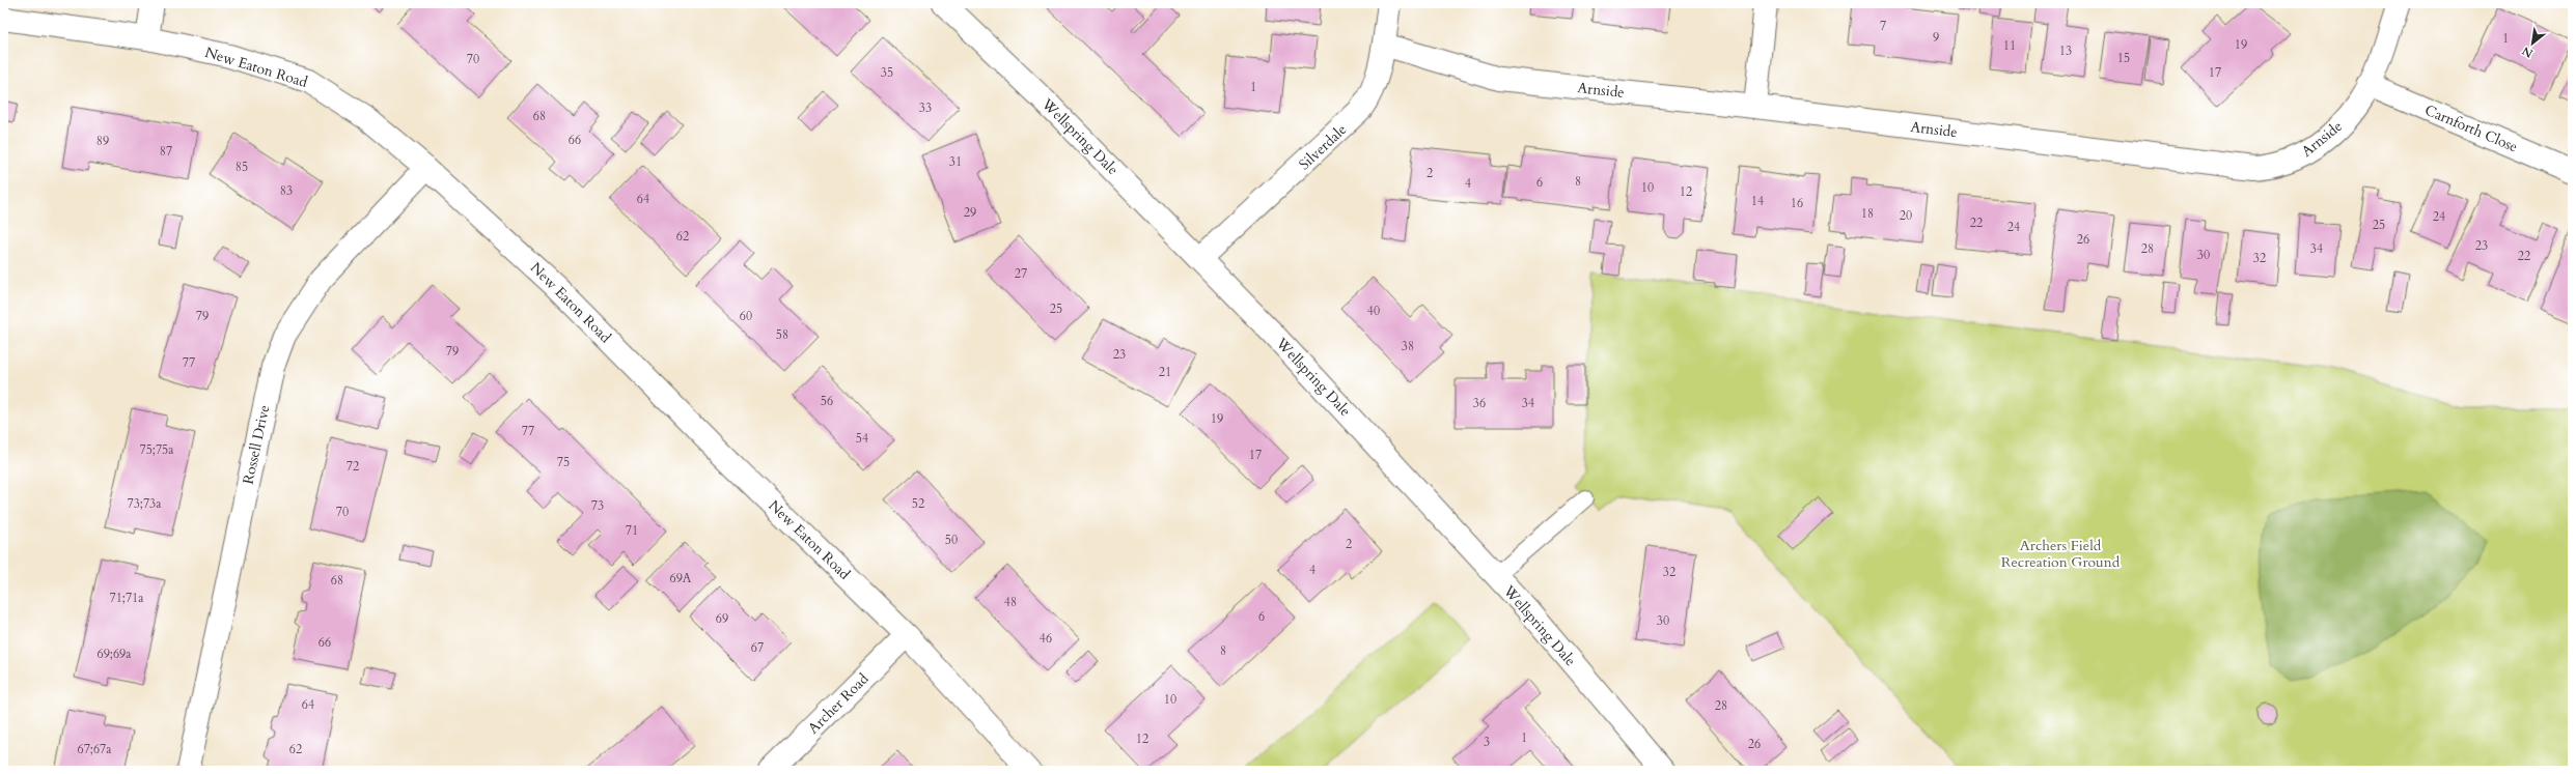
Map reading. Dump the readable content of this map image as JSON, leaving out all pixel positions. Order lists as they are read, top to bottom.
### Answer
{
  "streets": {
    "street": [
      "New Eaton Road",
      "Arnside",
      "Carnforth Close",
      "Wellspring Dale",
      "Silverdale",
      "Rossell Drive",
      "Archer Road"
    ]
  },
  "crossings": [
    ["New Eaton Road", "Rossell Drive"],
    ["New Eaton Road", "Archer Road"],
    ["Arnside", "Carnforth Close"],
    ["Arnside", "Silverdale"],
    ["Wellspring Dale", "Silverdale"]
  ],
  "parks": ["Archers Field Recreation Ground"],
  "house_numbers": [
    "7",
    "9",
    "1",
    "19",
    "11",
    "13",
    "15",
    "70",
    "35",
    "17",
    "1",
    "33",
    "68",
    "66",
    "89",
    "87",
    "31",
    "85",
    "2",
    "8",
    "6",
    "4",
    "10",
    "83",
    "12",
    "64",
    "14",
    "16",
    "29",
    "18",
    "20",
    "24",
    "22",
    "25",
    "24",
    "62",
    "26",
    "23",
    "28",
    "34",
    "30",
    "22",
    "32",
    "27",
    "25",
    "40",
    "79",
    "60",
    "58",
    "38",
    "79",
    "23",
    "77",
    "21",
    "56",
    "36",
    "34",
    "19",
    "77",
    "54",
    "75;75a",
    "17",
    "75",
    "72",
    "73;73a",
    "52",
    "73",
    "70",
    "71",
    "50",
    "2",
    "4",
    "32",
    "69A",
    "68",
    "71;71a",
    "48",
    "6",
    "69",
    "30",
    "46",
    "66",
    "67",
    "8",
    "69;69a",
    "10",
    "64",
    "28",
    "1",
    "12",
    "3",
    "26",
    "67;67a",
    "62"
  ],
  "north": "bottom left"
}
